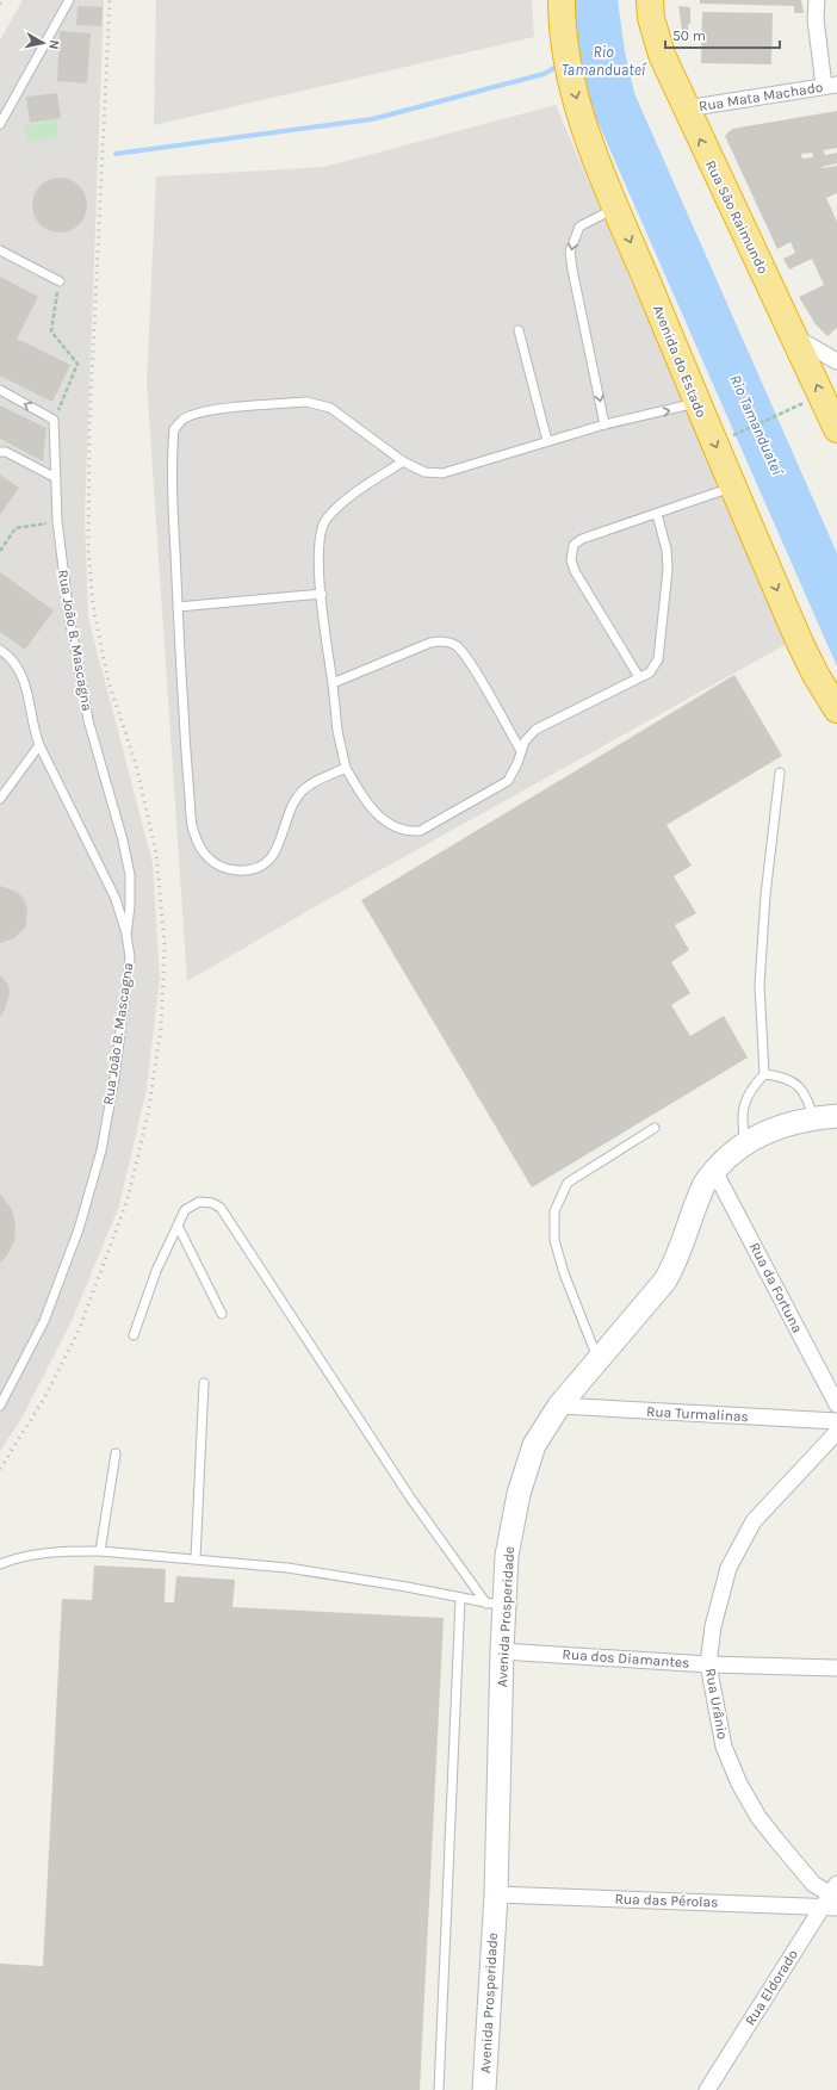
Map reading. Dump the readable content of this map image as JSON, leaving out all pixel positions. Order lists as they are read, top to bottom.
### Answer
{
  "streets": {
    "highway": ["Rua São Raimundo", "Avenida do Estado"],
    "main road": ["Avenida Prosperidade"],
    "street": [
      "Rua Mata Machado",
      "Rua da Fortuna",
      "Rua Turmalinas",
      "Rua dos Diamantes",
      "Rua Urânio",
      "Rua das Pérolas",
      "Rua Eldorado"
    ],
    "lane": ["Rua João B. Mascagna"]
  },
  "crossings": [
    ["Rua Mata Machado", "Rua São Raimundo"],
    ["Rua da Fortuna", "Avenida Prosperidade"],
    ["Rua Turmalinas", "Avenida Prosperidade"],
    ["Avenida Prosperidade", "Rua dos Diamantes"],
    ["Avenida Prosperidade", "Rua das Pérolas"],
    ["Rua dos Diamantes", "Rua Urânio"],
    ["Rua Urânio", "Rua das Pérolas"],
    ["Rua Urânio", "Rua Eldorado"],
    ["Rua das Pérolas", "Rua Eldorado"]
  ],
  "one_way": ["Rua São Raimundo", "Avenida do Estado"],
  "water": ["Rio Tamanduateí"],
  "scale_bar": "50 m",
  "north": "right"
}
